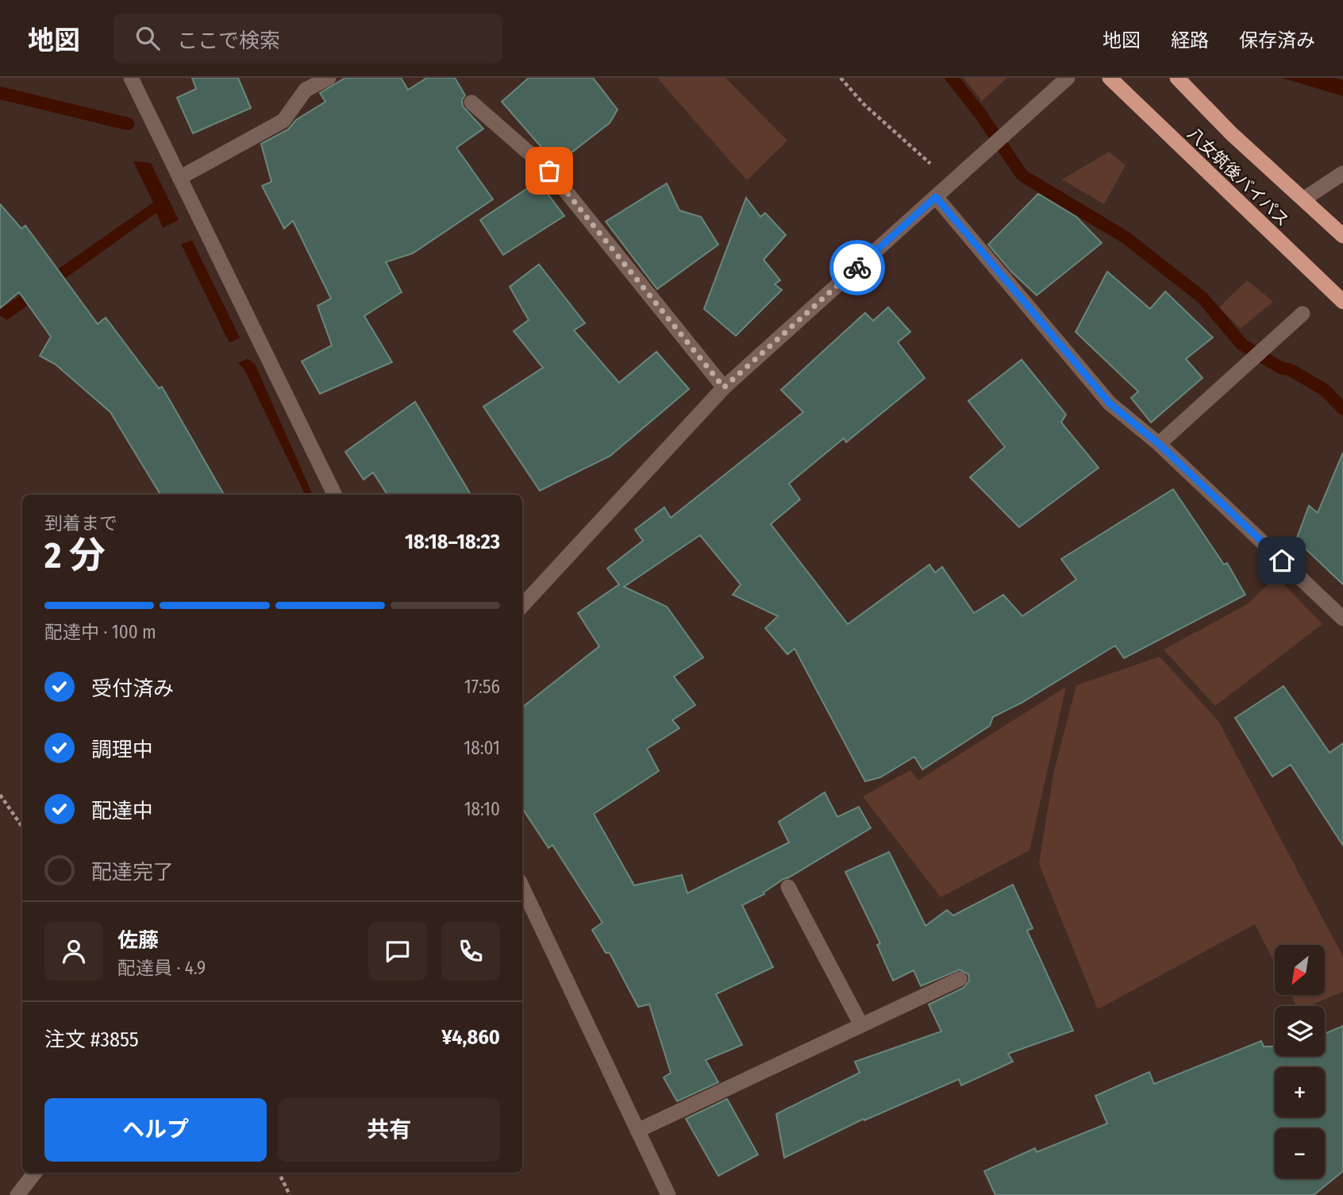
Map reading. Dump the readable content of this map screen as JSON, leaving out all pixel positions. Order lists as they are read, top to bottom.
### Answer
{
  "streets": {
    "highway": ["八女筑後バイパス"]
  },
  "north": "bottom left",
  "page": {
    "header": "地図",
    "search": "ここで検索",
    "nav": ["地図", "経路", "保存済み"],
    "heading": ["2 分", "到着まで", "18:18–18:23"],
    "panel": [
      "佐藤",
      "配達員 · 4.9",
      "注文 #3855",
      "¥4,860"
    ],
    "bar": "配達中 · 100 m",
    "list": [
      ["受付済み", "17:56"],
      ["調理中", "18:01"],
      ["配達中", "18:10"],
      "配達完了"
    ],
    "map_buttons": ["+", "−"],
    "buttons": ["ヘルプ", "共有"]
  }
}
